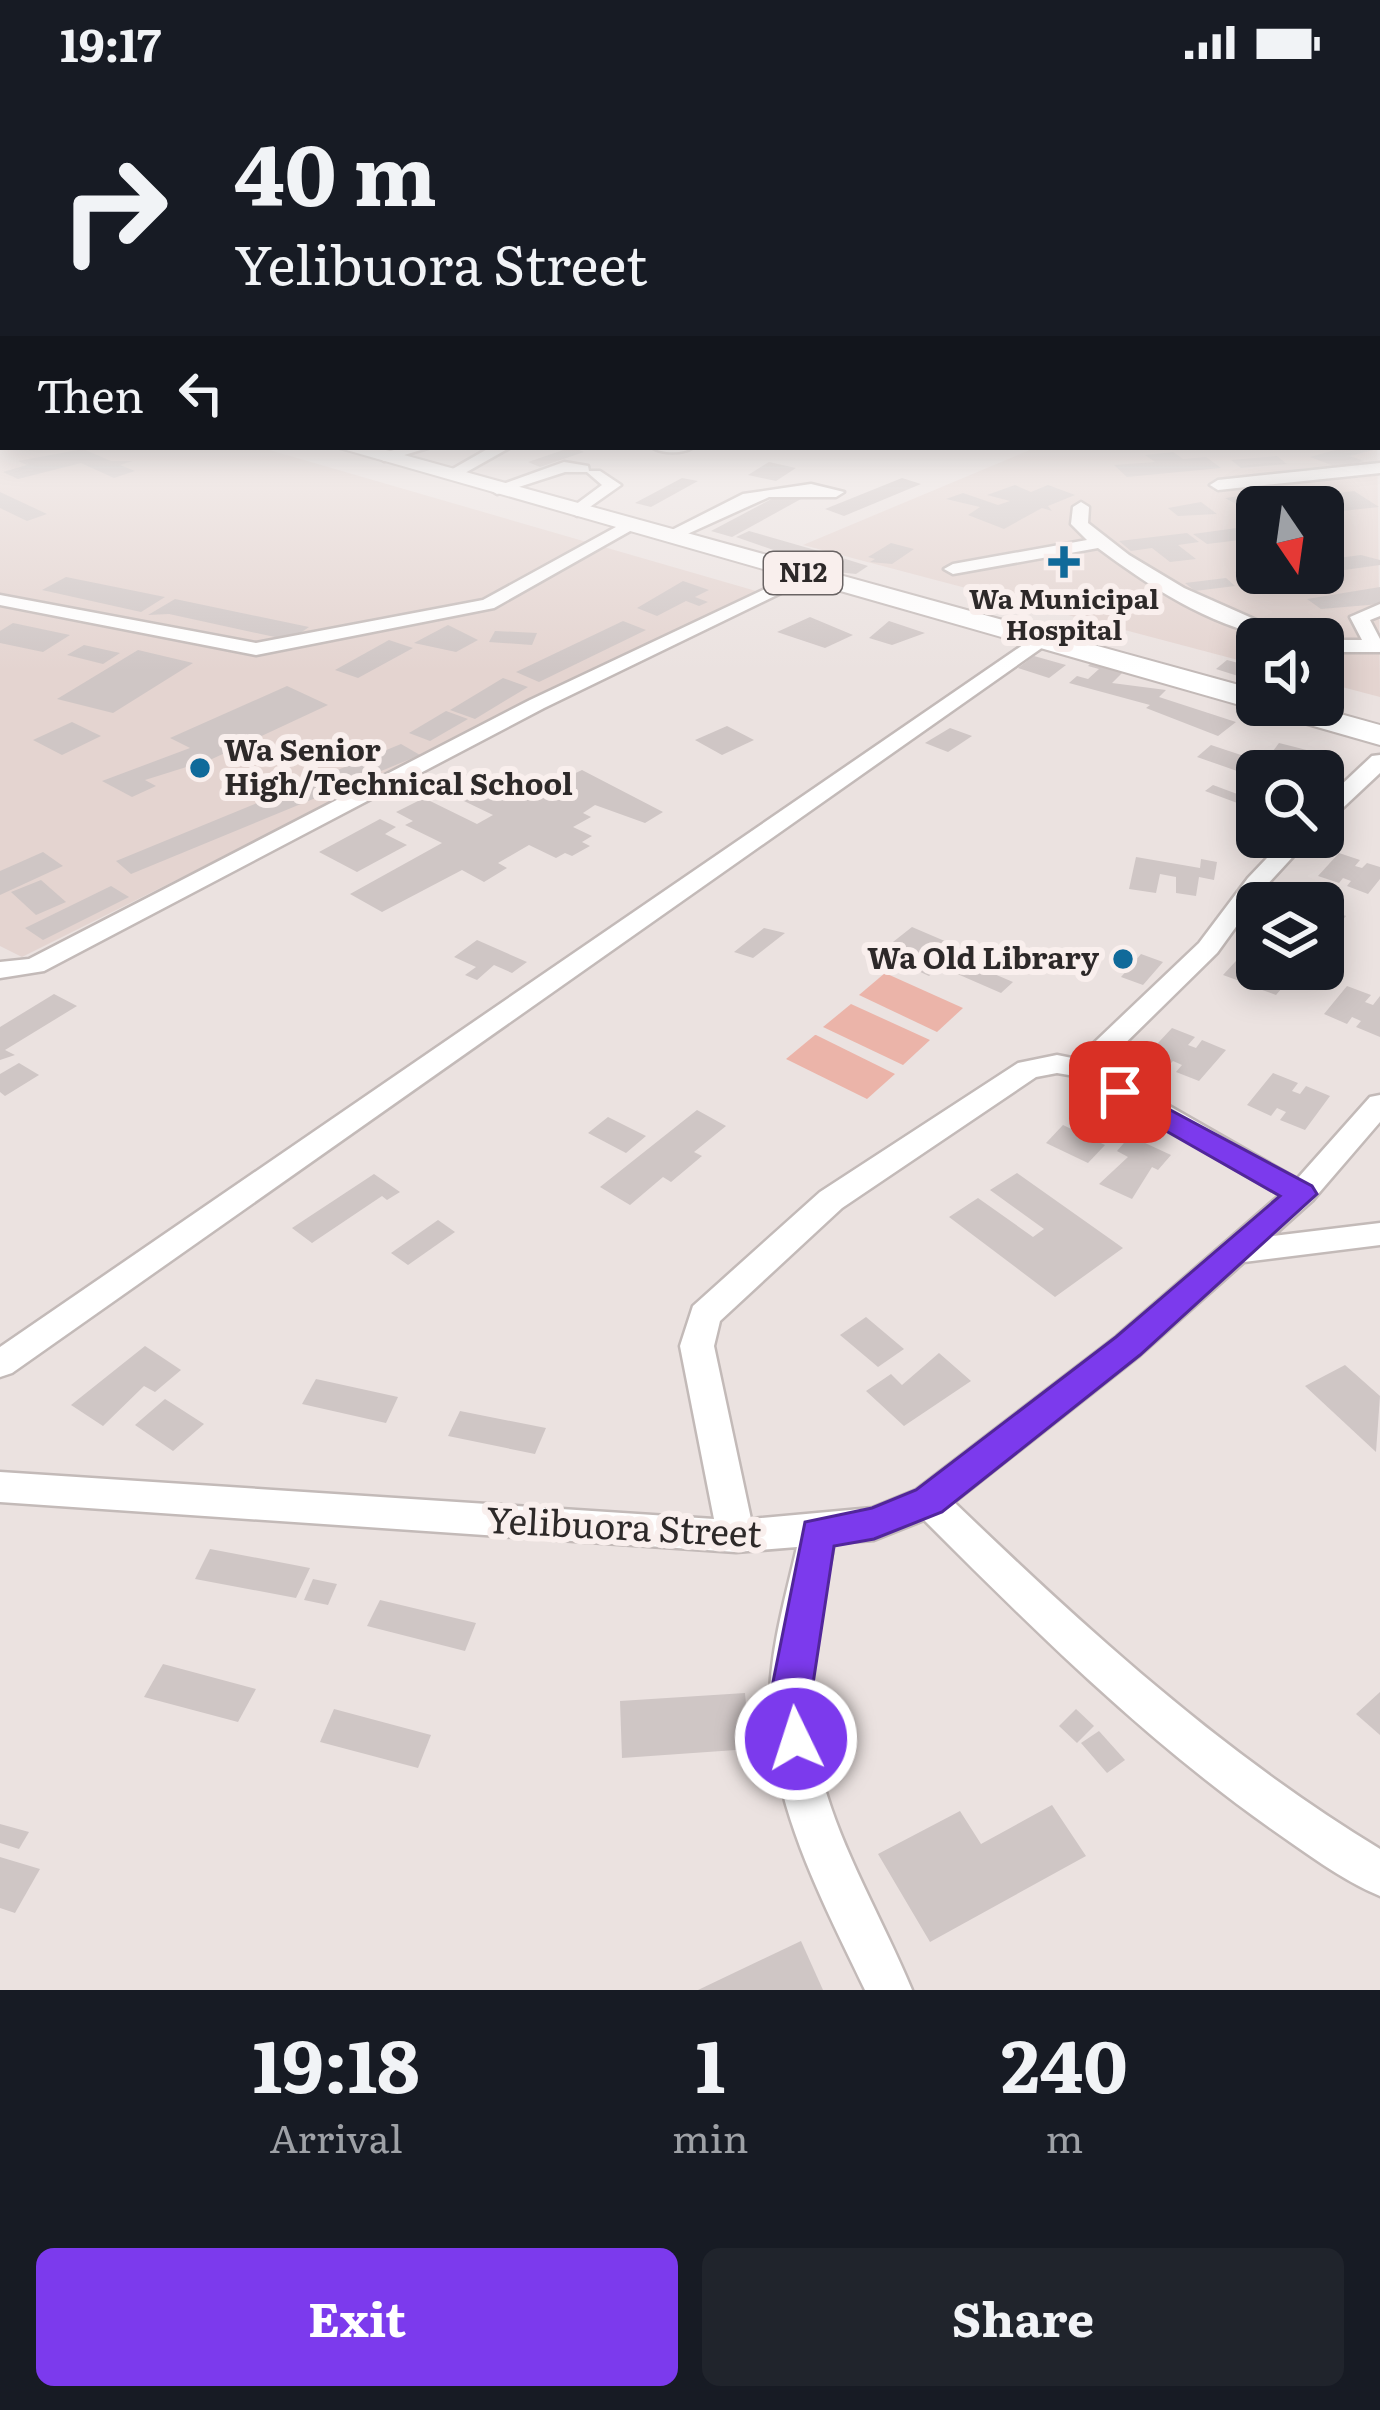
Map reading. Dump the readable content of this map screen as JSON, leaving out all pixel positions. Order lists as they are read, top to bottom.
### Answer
{
  "streets": {
    "highway": ["N12"],
    "street": ["Yelibuora Street"]
  },
  "places": {
    "health": ["Wa Municipal Hospital"],
    "other": ["Wa Senior High/Technical School", "Wa Old Library"]
  },
  "north": "bottom",
  "page": {
    "status": "19:17",
    "turn": ["40 m", "Yelibuora Street"],
    "then": "Then",
    "eta": [
      "19:18",
      "Arrival",
      "1",
      "min",
      "240",
      "m"
    ],
    "buttons": ["Exit", "Share"]
  }
}
